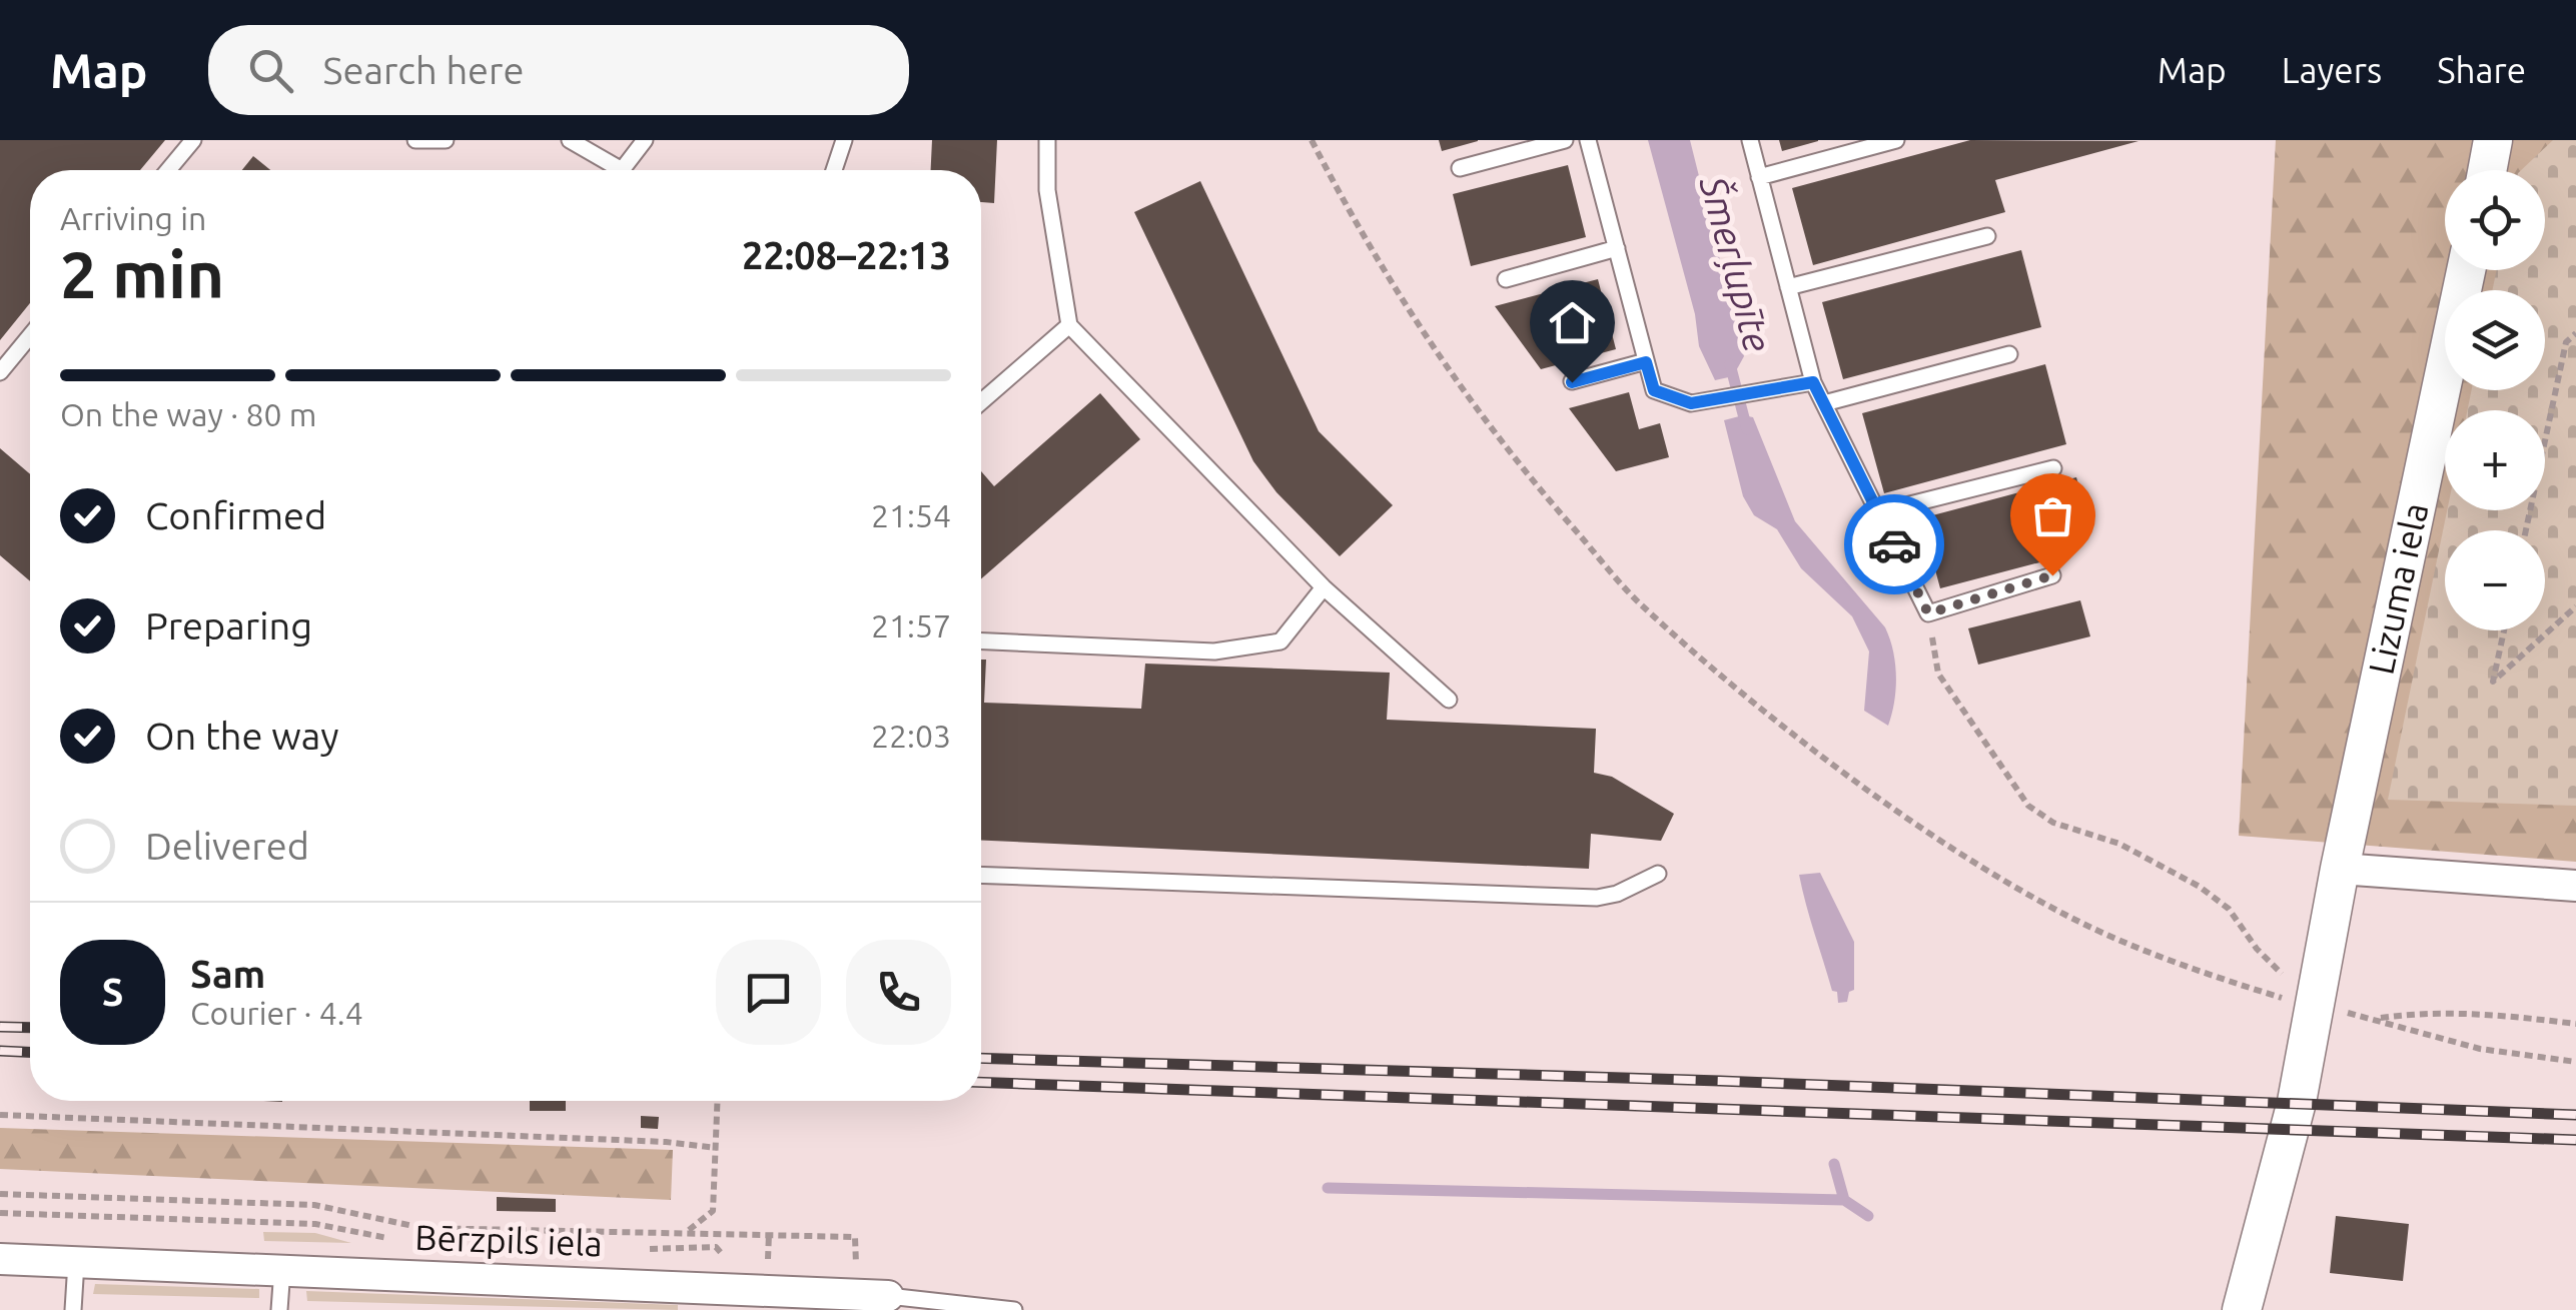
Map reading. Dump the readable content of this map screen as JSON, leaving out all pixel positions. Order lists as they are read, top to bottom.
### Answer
{
  "streets": {
    "street": ["Lizuma iela", "Bērzpils iela"]
  },
  "water": ["Šmerļupīte"],
  "page": {
    "header": "Map",
    "search": "Search here",
    "nav": ["Map", "Layers", "Share"],
    "map_buttons": ["+", "−"],
    "heading": ["2 min", "Arriving in", "22:08–22:13"],
    "panel": ["Sam", "Courier · 4.4"],
    "bar": "On the way · 80 m",
    "list": [
      ["Confirmed", "21:54"],
      ["Preparing", "21:57"],
      ["On the way", "22:03"],
      "Delivered"
    ],
    "round": "S"
  }
}
